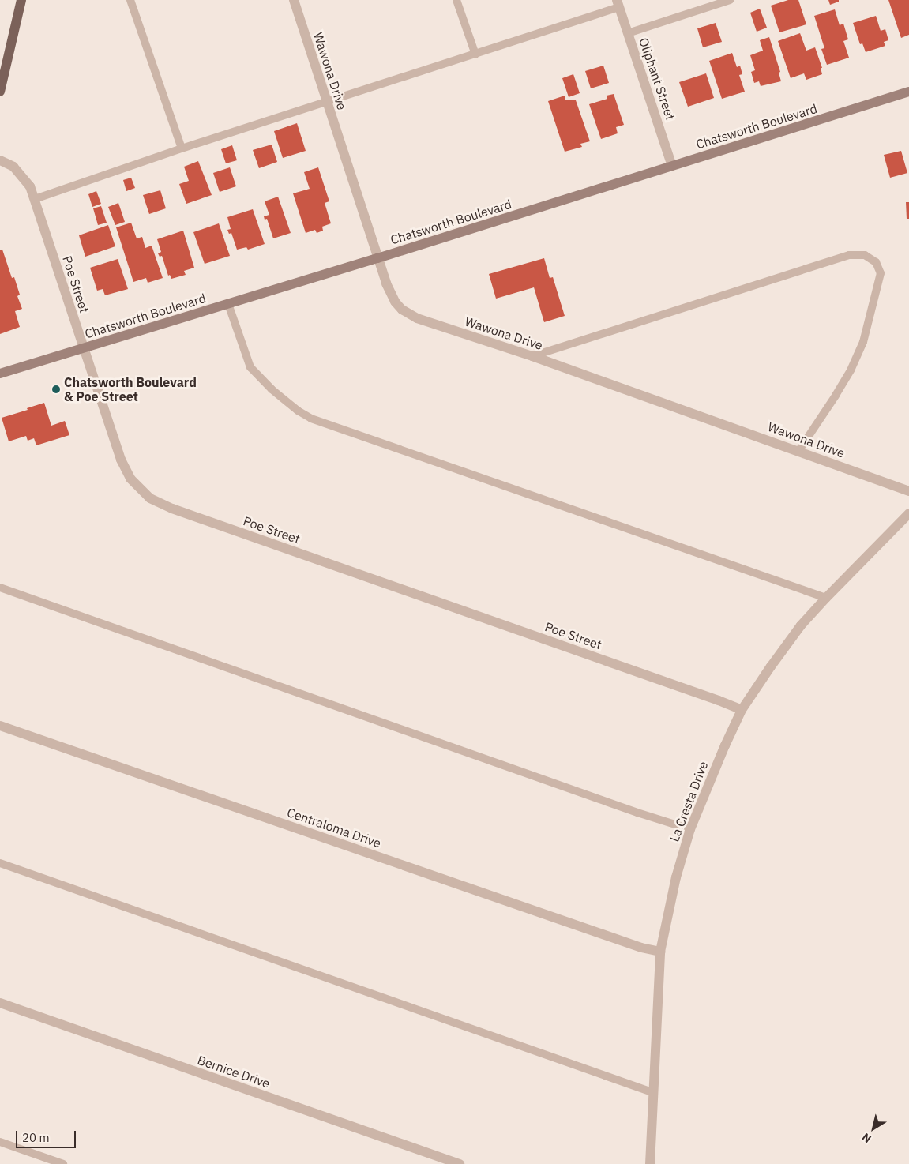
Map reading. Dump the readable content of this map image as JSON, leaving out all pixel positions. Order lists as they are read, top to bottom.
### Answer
{
  "streets": {
    "main road": ["Chatsworth Boulevard"],
    "street": [
      "Wawona Drive",
      "Oliphant Street",
      "Poe Street",
      "La Cresta Drive",
      "Centraloma Drive",
      "Bernice Drive"
    ]
  },
  "crossings": [
    ["Wawona Drive", "Chatsworth Boulevard"],
    ["Oliphant Street", "Chatsworth Boulevard"],
    ["Chatsworth Boulevard", "Poe Street"],
    ["Poe Street", "La Cresta Drive"],
    ["La Cresta Drive", "Centraloma Drive"]
  ],
  "places": ["Chatsworth Boulevard & Poe Street"],
  "scale_bar": "20 m",
  "north": "bottom left"
}
